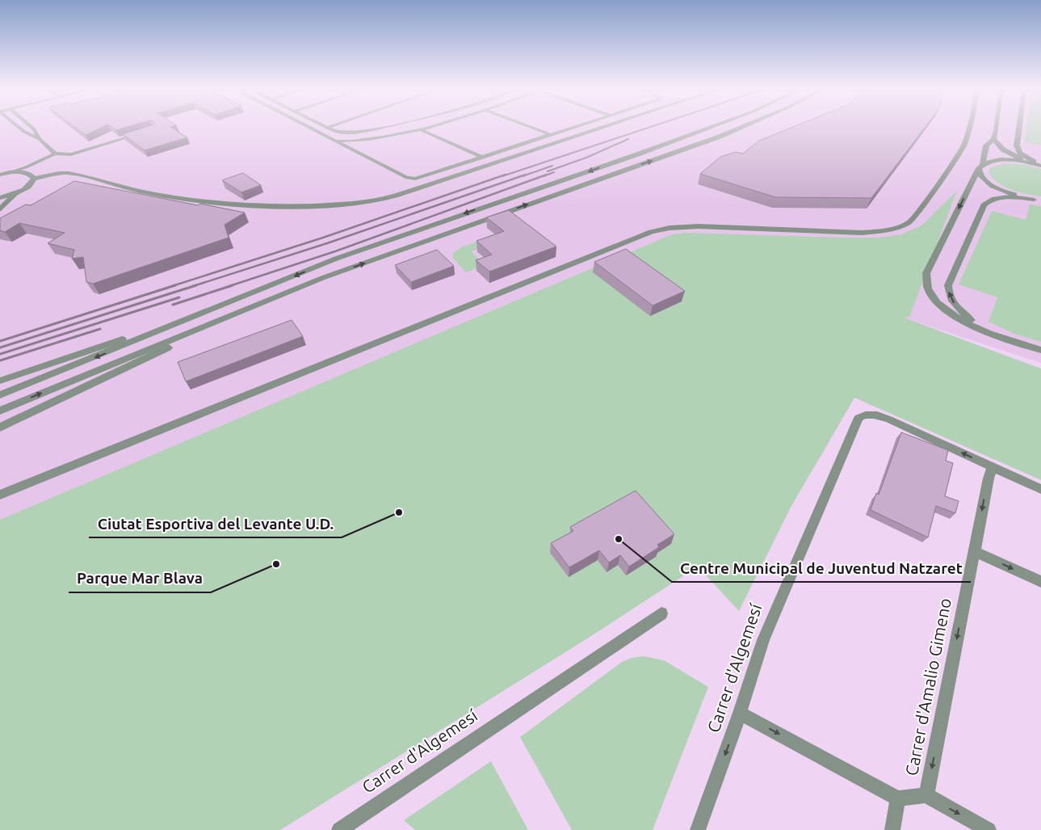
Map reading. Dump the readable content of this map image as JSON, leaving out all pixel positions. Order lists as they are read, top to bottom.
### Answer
{
  "streets": {
    "street": ["Carrer d'Algemesí", "Carrer d'Amalio Gimeno"]
  },
  "crossings": [
    ["Carrer d'Algemesí", "Carrer d'Amalio Gimeno"]
  ],
  "one_way": ["Carrer d'Amalio Gimeno"],
  "places": ["Ciutat Esportiva del Levante U.D.", "Centre Municipal de Juventud Natzaret", "Parque Mar Blava"]
}
